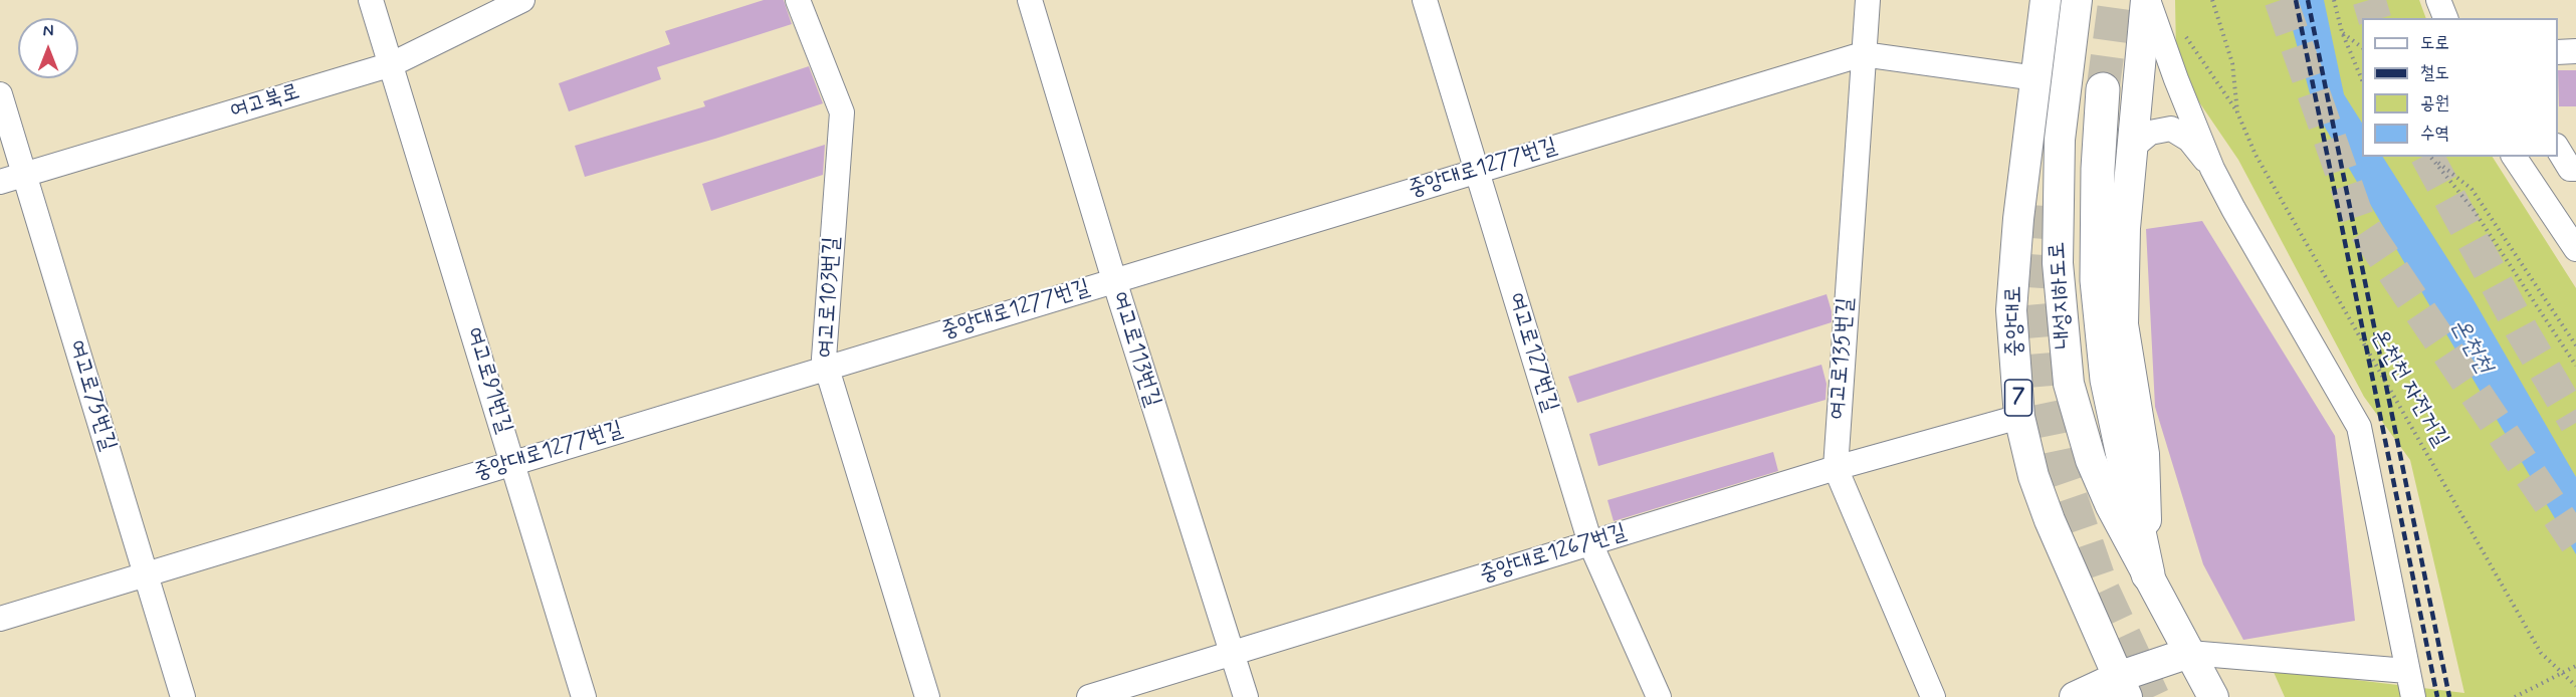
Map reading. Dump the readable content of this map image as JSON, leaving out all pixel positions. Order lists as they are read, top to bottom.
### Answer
{
  "streets": {
    "main road": ["내성지하도로", "중앙대로", "7"],
    "street": [
      "여고북로",
      "중앙대로1277번길",
      "여고로103번길",
      "여고로113번길",
      "여고로127번길",
      "여고로135번길",
      "여고로91번길",
      "여고로75번길",
      "중앙대로1267번길"
    ],
    "path": ["온천천 자전거길"]
  },
  "crossings": [
    ["여고북로", "여고로91번길"],
    ["여고북로", "여고로75번길"],
    ["중앙대로1277번길", "여고로103번길"],
    ["중앙대로1277번길", "중앙대로"],
    ["중앙대로1277번길", "여고로113번길"],
    ["중앙대로1277번길", "여고로127번길"],
    ["중앙대로1277번길", "여고로135번길"],
    ["중앙대로1277번길", "여고로91번길"],
    ["중앙대로1277번길", "여고로75번길"],
    ["중앙대로", "중앙대로1267번길"],
    ["여고로113번길", "중앙대로1267번길"],
    ["여고로127번길", "중앙대로1267번길"],
    ["여고로135번길", "중앙대로1267번길"]
  ],
  "water": ["온천천"],
  "legend": [
    "도로",
    "철도",
    "공원",
    "수역"
  ],
  "north": "top"
}
